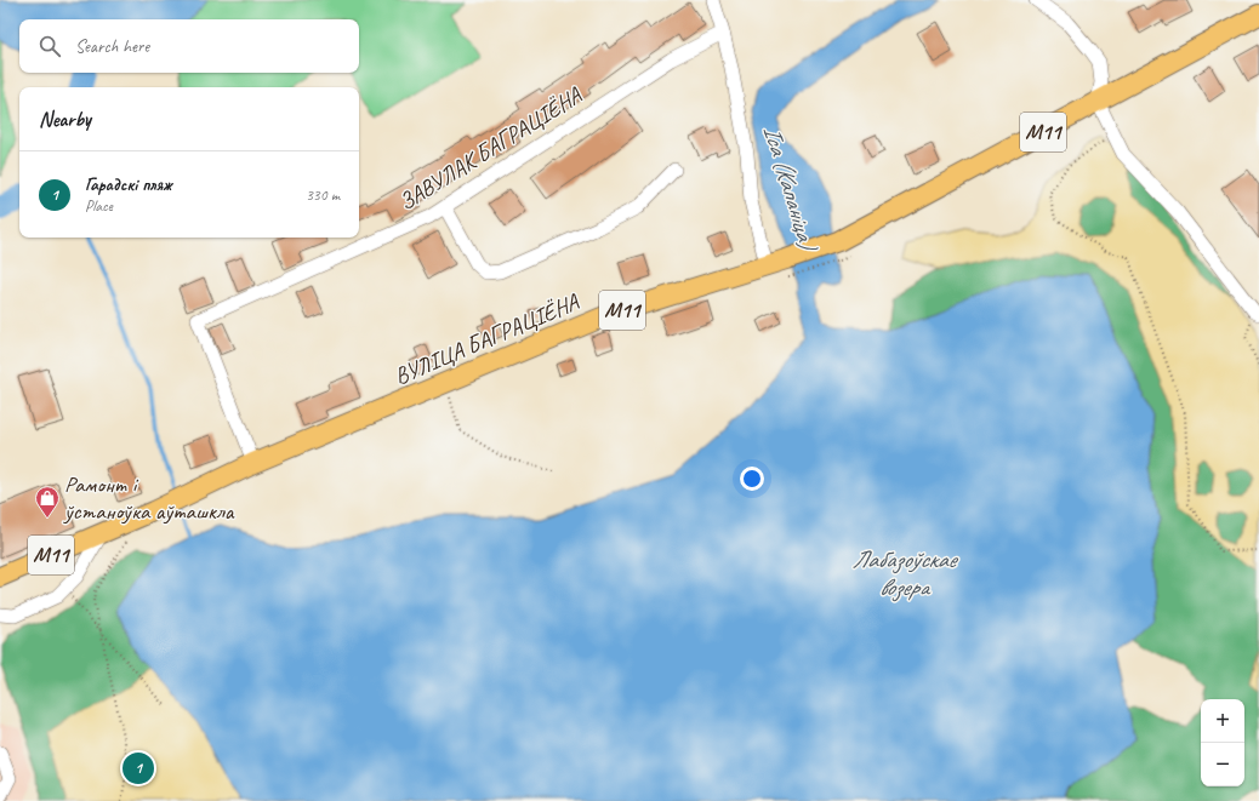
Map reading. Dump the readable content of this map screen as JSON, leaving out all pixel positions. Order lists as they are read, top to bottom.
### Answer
{
  "streets": {
    "highway": ["М11", "ВУЛІЦА БАГРАЦІЁНА"],
    "street": ["ЗАВУЛАК БАГРАЦІЁНА"]
  },
  "crossings": [
    ["ЗАВУЛАК БАГРАЦІЁНА", "ВУЛІЦА БАГРАЦІЁНА"]
  ],
  "water": ["Іса (Капаніца)", "Лабазоўскае возера"],
  "places": {
    "shop": ["Рамонт і ўстаноўка аўташкла"]
  },
  "page": {
    "search": "Search here",
    "heading": "Nearby",
    "list": [
      {
        "mark": "1",
        "name": "Гарадскі пляж",
        "note": "Place",
        "value": "330 m"
      }
    ],
    "map_buttons": ["+", "−"],
    "pins": "1"
  }
}
